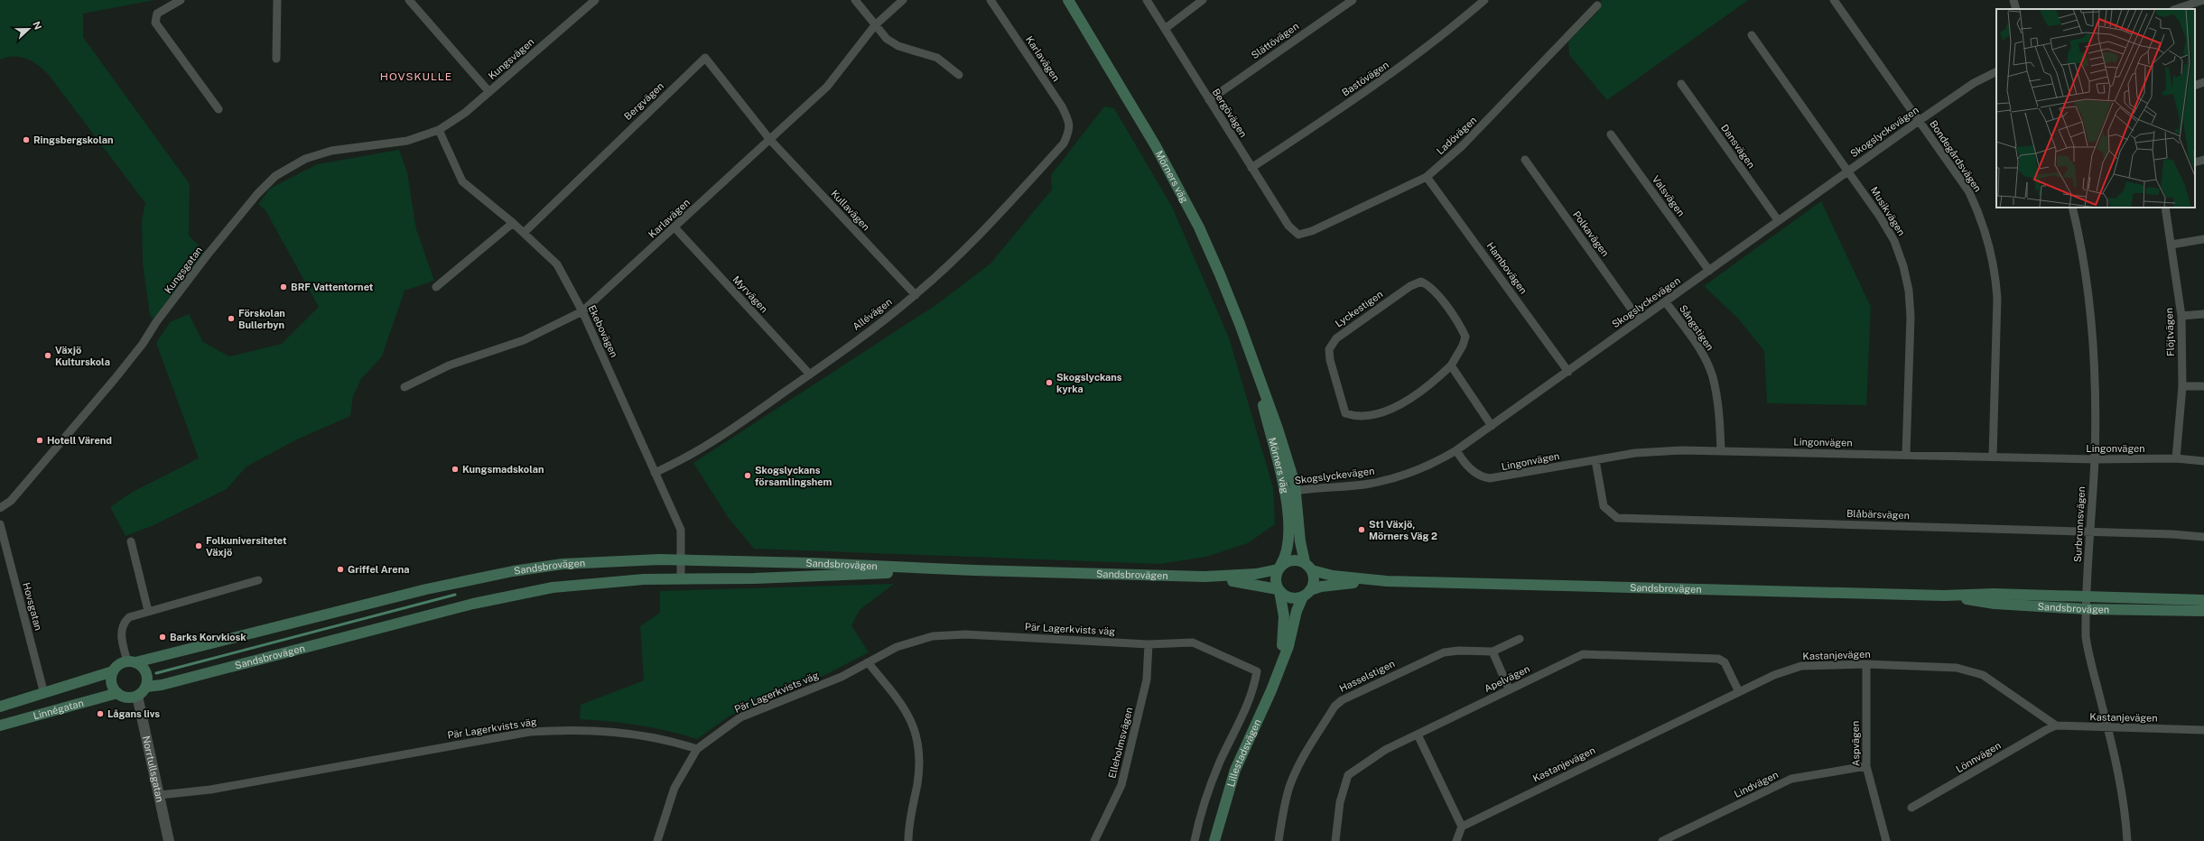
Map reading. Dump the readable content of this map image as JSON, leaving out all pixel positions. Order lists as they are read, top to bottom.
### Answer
{
  "streets": {
    "main road": [
      "Mörners väg",
      "Sandsbrovägen",
      "Linnégatan",
      "Lillestadsvägen"
    ],
    "street": [
      "Slättövägen",
      "Kungsvägen",
      "Karlavägen",
      "Bastövägen",
      "Bergvägen",
      "Bergövägen",
      "Skogslyckevägen",
      "Ladövägen",
      "Dansvägen",
      "Bondegårdsvägen",
      "Valsvägen",
      "Kullavägen",
      "Musikvägen",
      "Polkavägen",
      "Hambovägen",
      "Kungsgatan",
      "Myrvägen",
      "Lyckestigen",
      "Allévägen",
      "Sångstigen",
      "Ekebovägen",
      "Flöjtvägen",
      "Lingonvägen",
      "Blåbärsvägen",
      "Surbrunnsvägen",
      "Hovsgatan",
      "Pär Lagerkvists väg",
      "Kastanjevägen",
      "Hasselstigen",
      "Apelvägen",
      "Elleholmsvägen",
      "Aspvägen",
      "Lönnvägen",
      "Norrtullsgatan",
      "Lindvägen"
    ]
  },
  "crossings": [
    ["Slättövägen", "Bergövägen"],
    ["Kungsvägen", "Kungsgatan"],
    ["Kungsvägen", "Ekebovägen"],
    ["Karlavägen", "Bergvägen"],
    ["Karlavägen", "Kullavägen"],
    ["Karlavägen", "Myrvägen"],
    ["Karlavägen", "Allévägen"],
    ["Karlavägen", "Ekebovägen"],
    ["Bastövägen", "Bergövägen"],
    ["Bergvägen", "Kullavägen"],
    ["Bergvägen", "Ekebovägen"],
    ["Bergövägen", "Ladövägen"],
    ["Skogslyckevägen", "Dansvägen"],
    ["Skogslyckevägen", "Bondegårdsvägen"],
    ["Skogslyckevägen", "Mörners väg"],
    ["Skogslyckevägen", "Valsvägen"],
    ["Skogslyckevägen", "Musikvägen"],
    ["Skogslyckevägen", "Polkavägen"],
    ["Skogslyckevägen", "Hambovägen"],
    ["Skogslyckevägen", "Sångstigen"],
    ["Skogslyckevägen", "Lingonvägen"],
    ["Ladövägen", "Hambovägen"],
    ["Bondegårdsvägen", "Lingonvägen"],
    ["Mörners väg", "Sandsbrovägen"],
    ["Mörners väg", "Lillestadsvägen"],
    ["Kullavägen", "Allévägen"],
    ["Musikvägen", "Lingonvägen"],
    ["Kungsgatan", "Ekebovägen"],
    ["Myrvägen", "Allévägen"],
    ["Allévägen", "Ekebovägen"],
    ["Sångstigen", "Lingonvägen"],
    ["Ekebovägen", "Sandsbrovägen"],
    ["Flöjtvägen", "Lingonvägen"],
    ["Lingonvägen", "Blåbärsvägen"],
    ["Lingonvägen", "Surbrunnsvägen"],
    ["Blåbärsvägen", "Surbrunnsvägen"],
    ["Surbrunnsvägen", "Sandsbrovägen"],
    ["Surbrunnsvägen", "Kastanjevägen"],
    ["Sandsbrovägen", "Linnégatan"],
    ["Sandsbrovägen", "Lillestadsvägen"],
    ["Sandsbrovägen", "Norrtullsgatan"],
    ["Hovsgatan", "Linnégatan"],
    ["Pär Lagerkvists väg", "Elleholmsvägen"],
    ["Pär Lagerkvists väg", "Lillestadsvägen"],
    ["Pär Lagerkvists väg", "Norrtullsgatan"],
    ["Kastanjevägen", "Apelvägen"],
    ["Kastanjevägen", "Aspvägen"],
    ["Kastanjevägen", "Lönnvägen"],
    ["Linnégatan", "Norrtullsgatan"],
    ["Aspvägen", "Lindvägen"]
  ],
  "districts": ["HOVSKULLE"],
  "places": [
    "Ringsbergskolan",
    "BRF Vattentornet",
    "Förskolan Bullerbyn",
    "Växjö Kulturskola",
    "Skogslyckans kyrka",
    "Hotell Värend",
    "Kungsmadskolan",
    "Skogslyckans församlingshem",
    "St1 Växjö, Mörners Väg 2",
    "Folkuniversitetet Växjö",
    "Griffel Arena",
    "Barks Korvkiosk",
    "Lågans livs"
  ],
  "north": "right"
}
